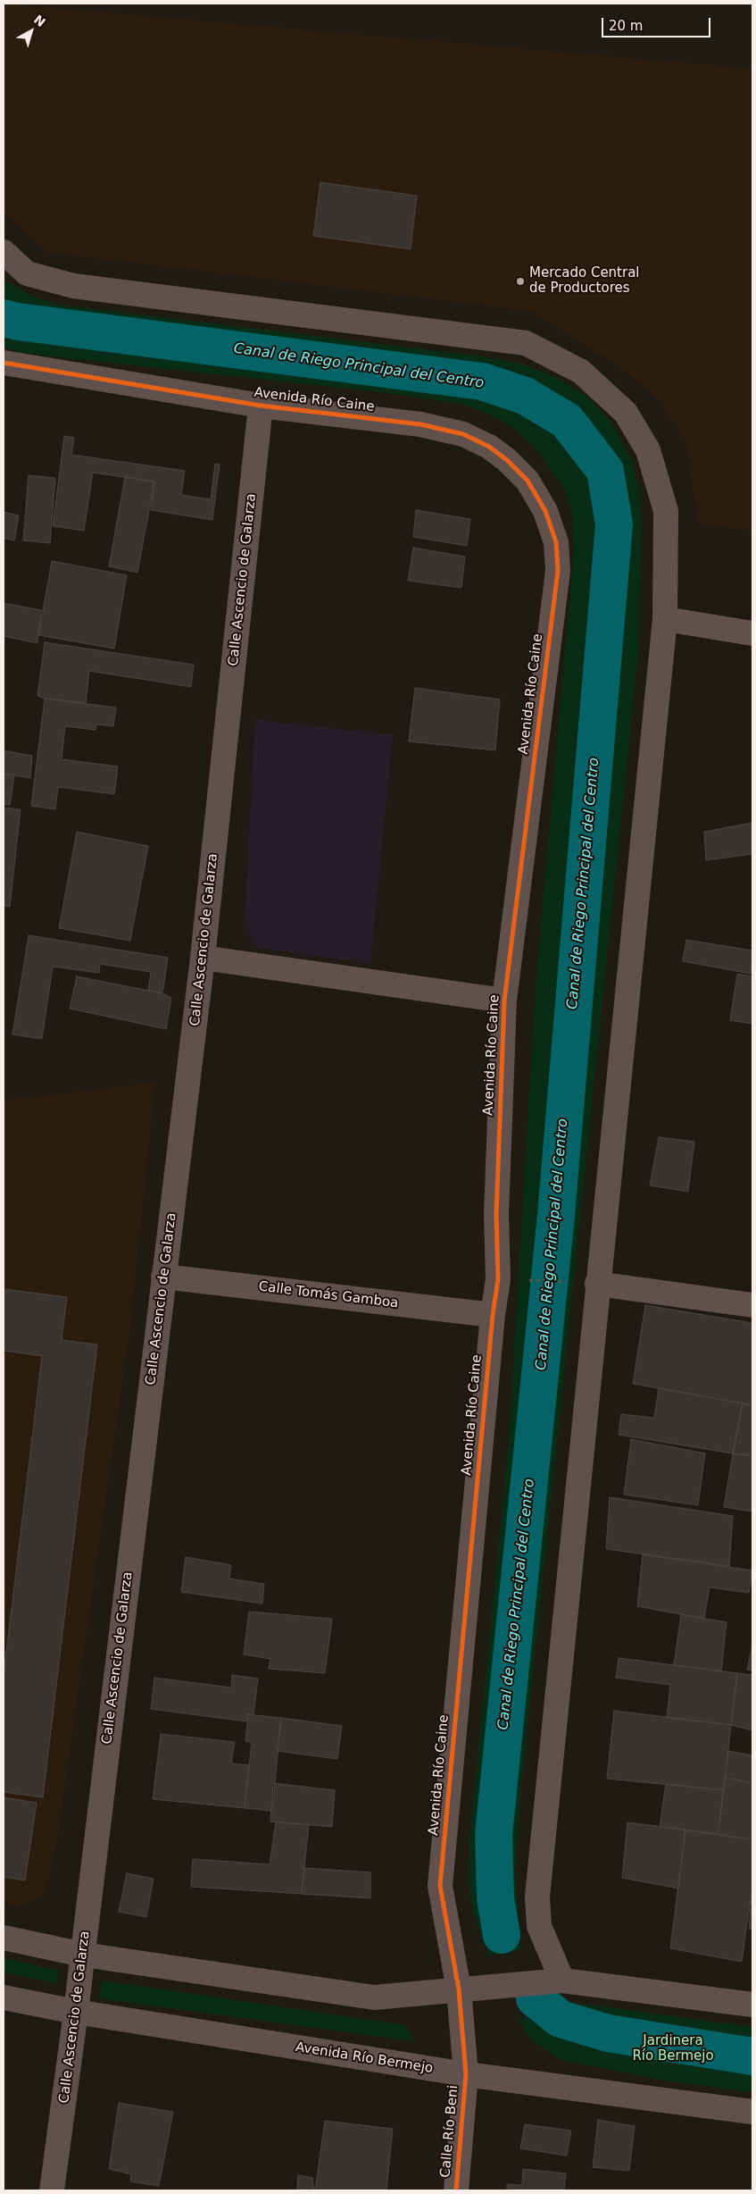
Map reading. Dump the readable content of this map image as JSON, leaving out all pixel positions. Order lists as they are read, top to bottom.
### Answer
{
  "streets": {
    "main road": ["Avenida Río Bermejo"],
    "street": [
      "Avenida Río Caine",
      "Calle Ascencio de Galarza",
      "Calle Tomás Gamboa",
      "Calle Río Beni"
    ]
  },
  "crossings": [
    ["Avenida Río Caine", "Calle Ascencio de Galarza"],
    ["Avenida Río Caine", "Calle Tomás Gamboa"],
    ["Avenida Río Caine", "Avenida Río Bermejo"],
    ["Avenida Río Caine", "Calle Río Beni"],
    ["Calle Ascencio de Galarza", "Calle Tomás Gamboa"],
    ["Calle Ascencio de Galarza", "Avenida Río Bermejo"],
    ["Avenida Río Bermejo", "Calle Río Beni"]
  ],
  "water": ["Canal de Riego Principal del Centro"],
  "parks": ["Jardinera Río Bermejo"],
  "places": ["Mercado Central de Productores"],
  "scale_bar": "20 m",
  "north": "top right"
}
